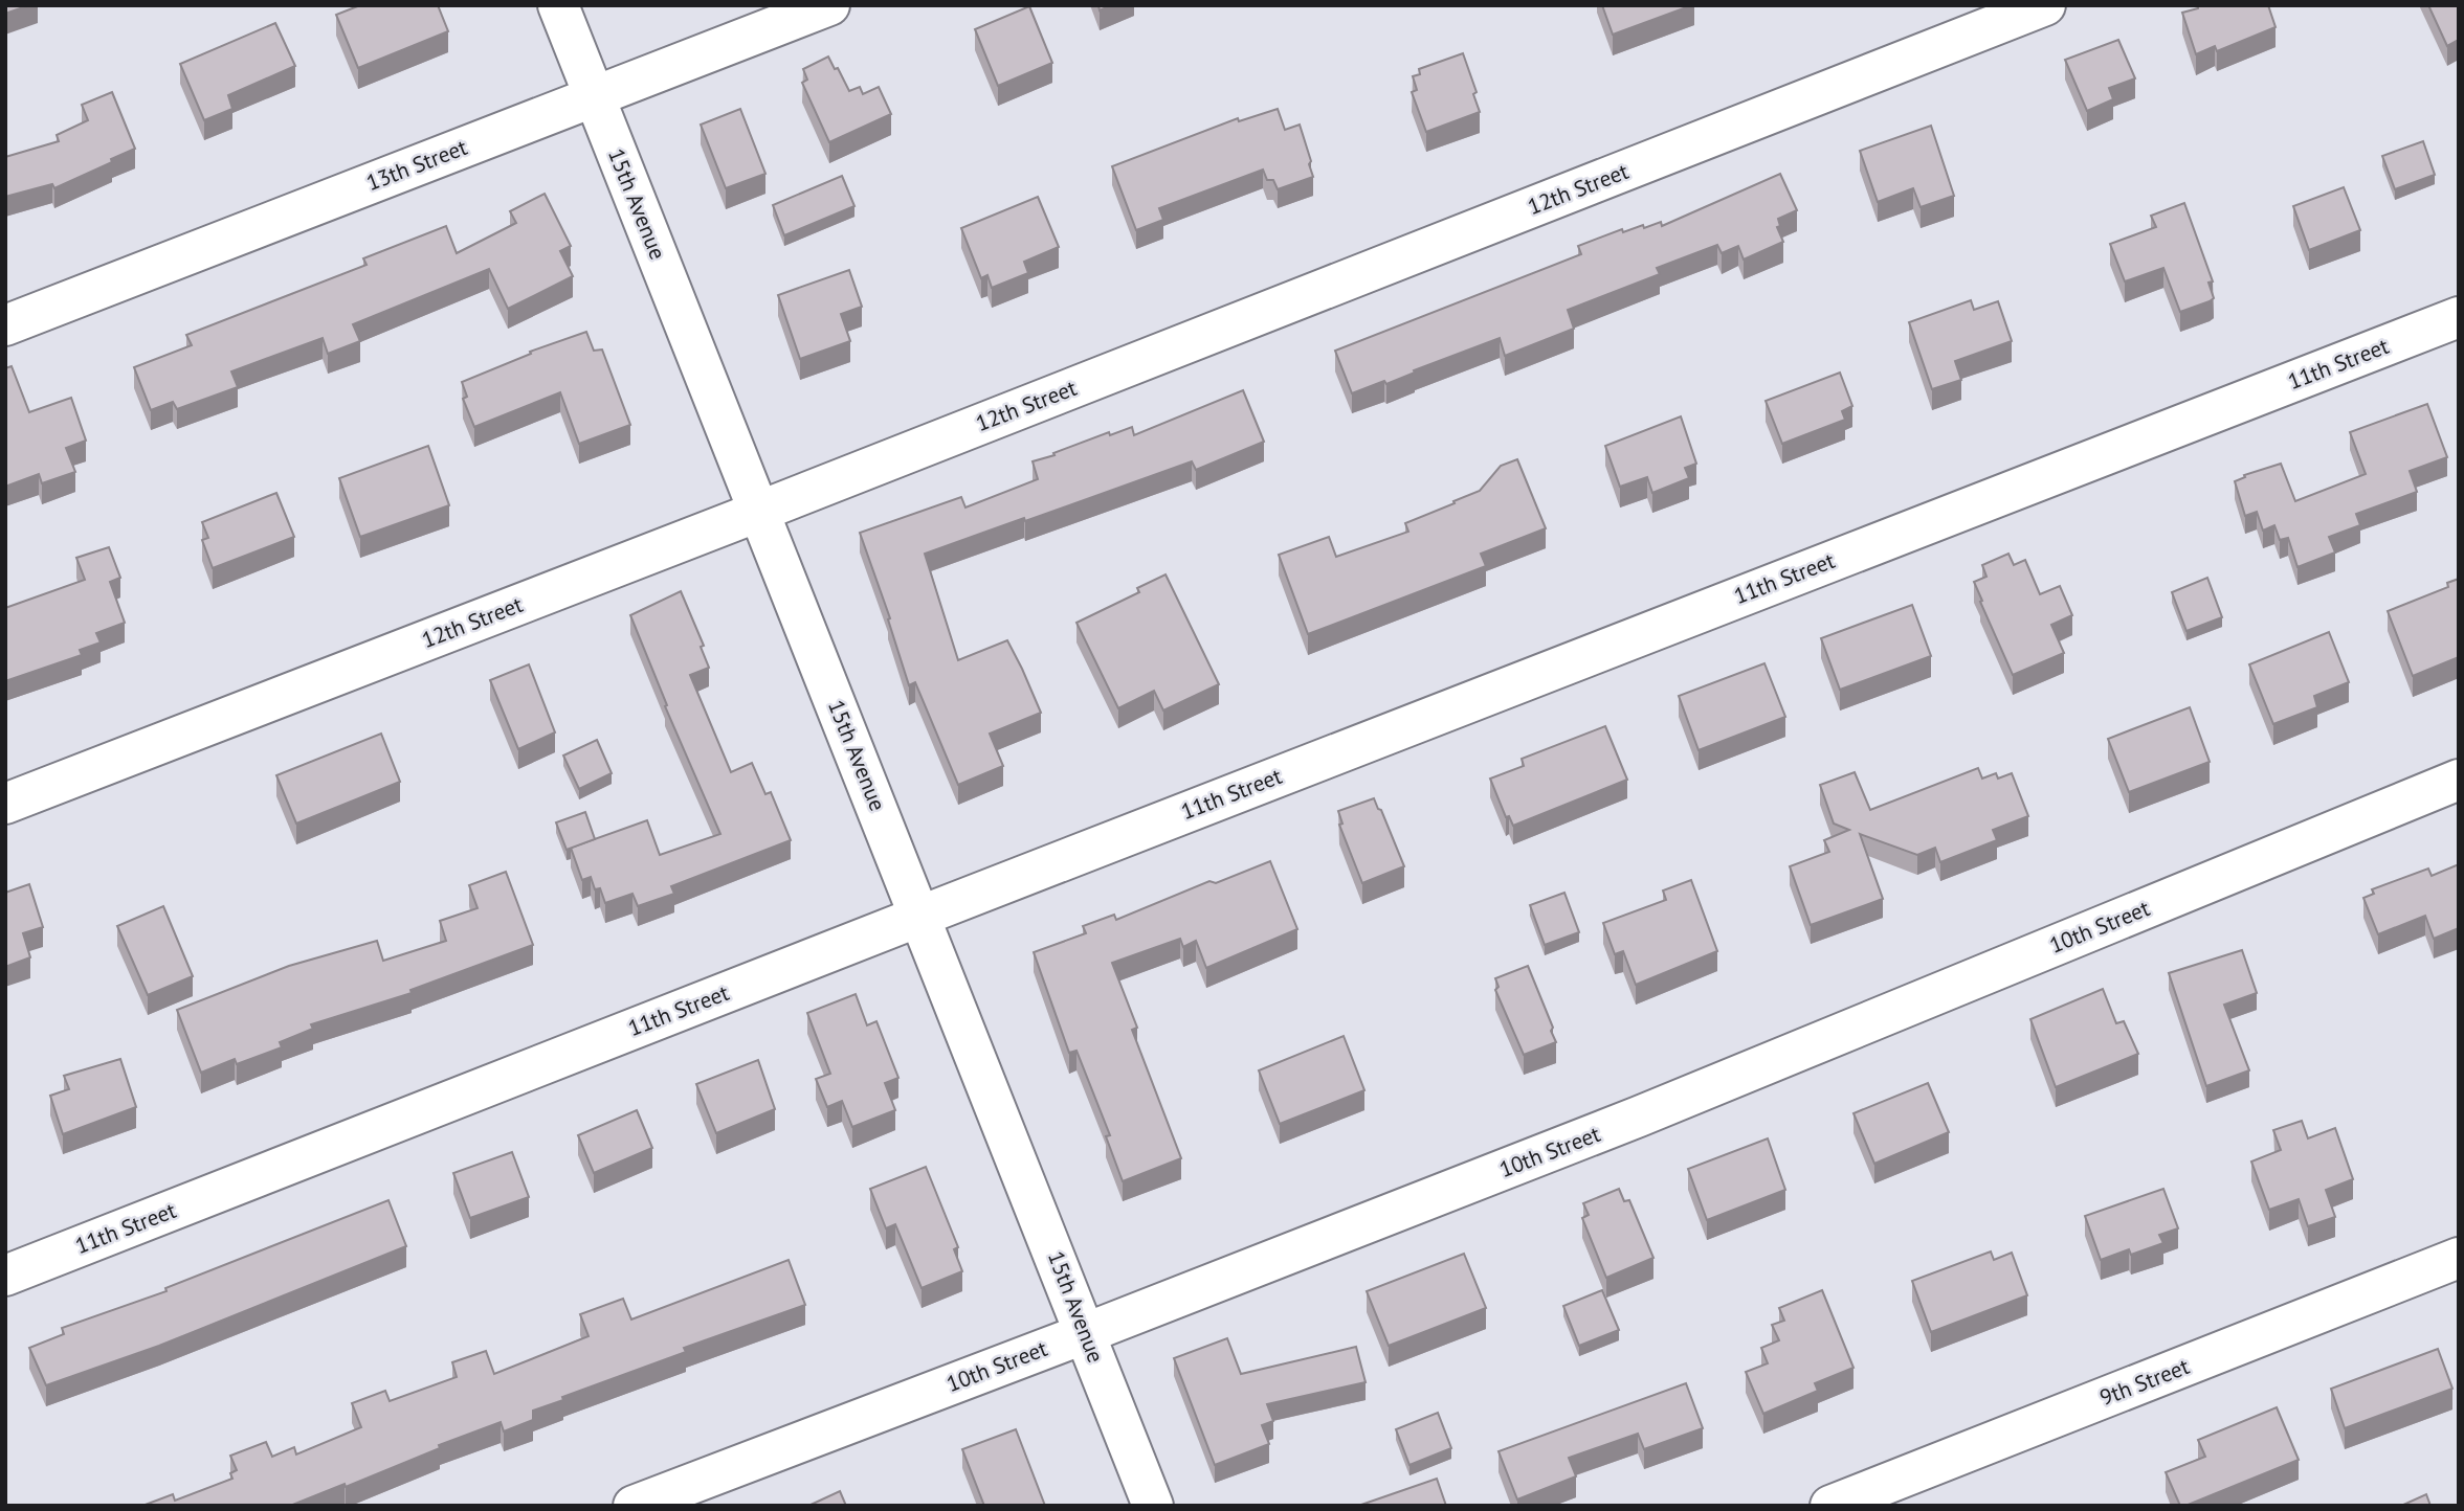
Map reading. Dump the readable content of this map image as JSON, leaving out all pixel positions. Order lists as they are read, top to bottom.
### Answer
{
  "streets": {
    "street": [
      "13th Street",
      "12th Street",
      "15th Avenue",
      "11th Street",
      "10th Street",
      "9th Street"
    ]
  },
  "crossings": [
    ["13th Street", "15th Avenue"],
    ["12th Street", "15th Avenue"],
    ["15th Avenue", "11th Street"],
    ["15th Avenue", "10th Street"]
  ]
}
